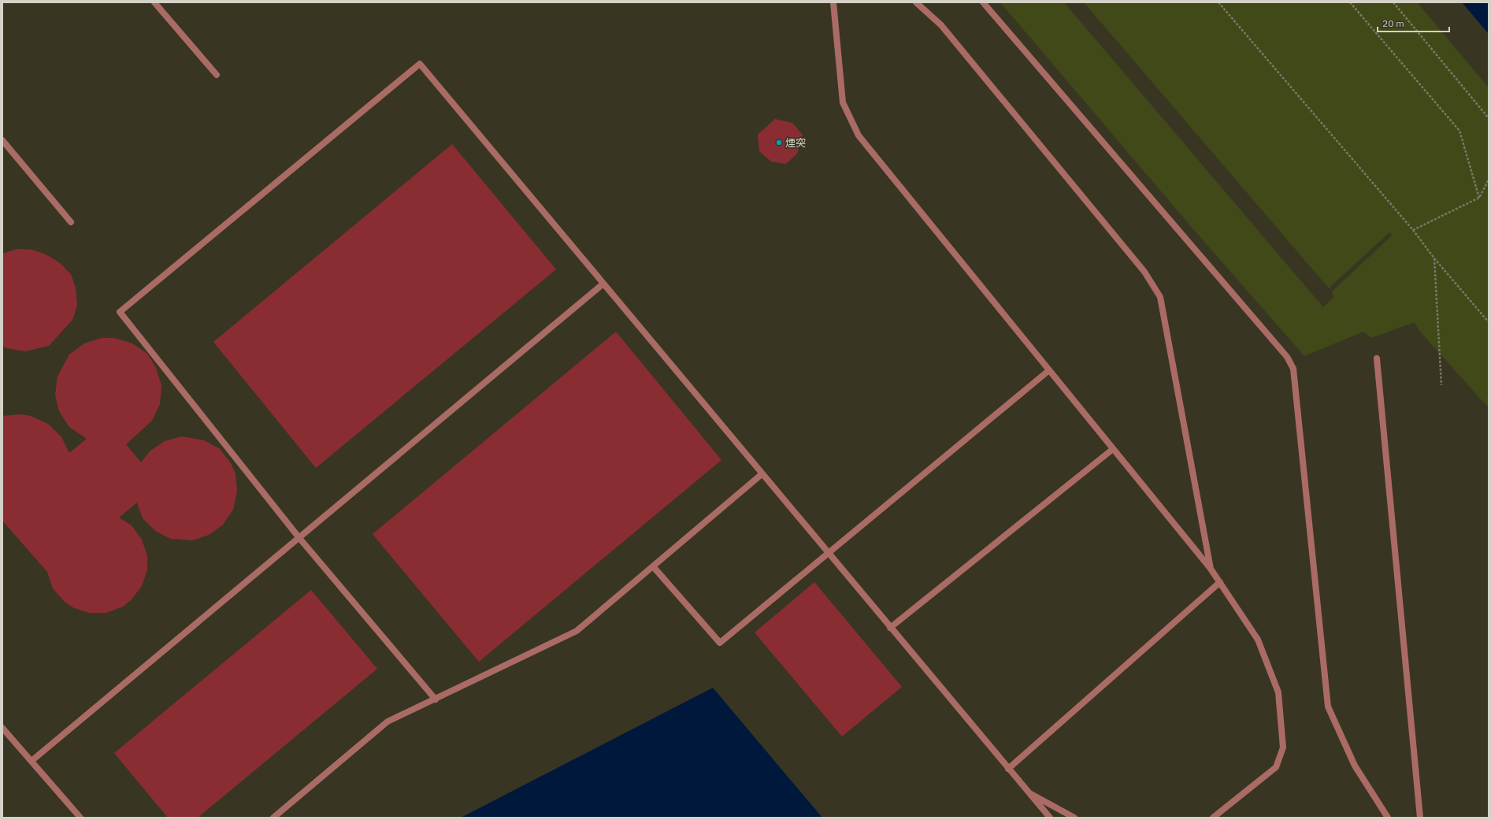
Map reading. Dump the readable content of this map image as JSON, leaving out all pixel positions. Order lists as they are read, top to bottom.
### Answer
{
  "places": ["煙突"],
  "scale_bar": "20 m"
}
